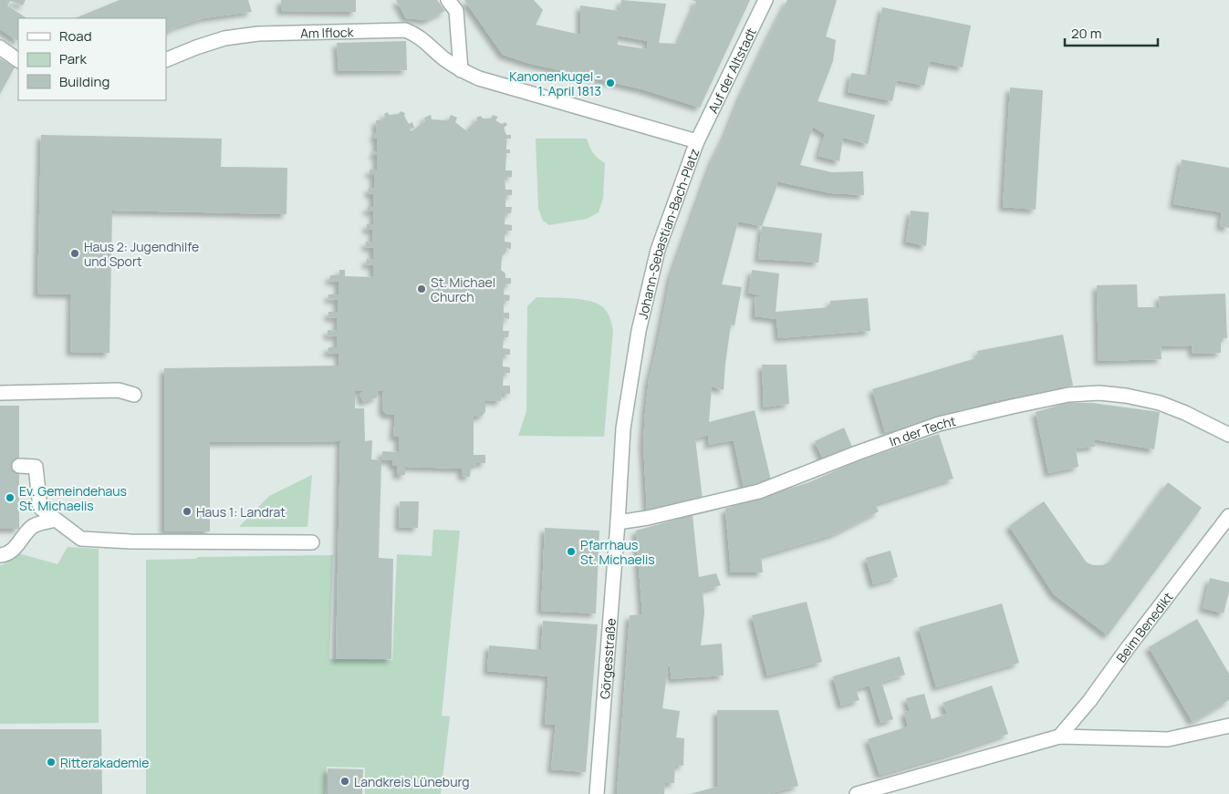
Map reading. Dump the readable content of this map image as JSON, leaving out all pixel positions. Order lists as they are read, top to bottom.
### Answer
{
  "streets": {
    "street": [
      "Am Iflock",
      "Auf der Altstadt",
      "Johann-Sebastian-Bach-Platz",
      "In der Techt",
      "Beim Benedikt",
      "Görgesstraße"
    ]
  },
  "crossings": [
    ["Am Iflock", "Johann-Sebastian-Bach-Platz"],
    ["Auf der Altstadt", "Johann-Sebastian-Bach-Platz"],
    ["Johann-Sebastian-Bach-Platz", "In der Techt"],
    ["Johann-Sebastian-Bach-Platz", "Görgesstraße"],
    ["In der Techt", "Görgesstraße"]
  ],
  "places": [
    "Kanonenkugel - 1. April 1813",
    "Haus 2: Jugendhilfe und Sport",
    "St. Michael Church",
    "Ev. Gemeindehaus St. Michaelis",
    "Haus 1: Landrat",
    "Pfarrhaus St. Michaelis",
    "Ritterakademie",
    "Landkreis Lüneburg"
  ],
  "legend": ["Road", "Park", "Building"],
  "scale_bar": "20 m"
}
